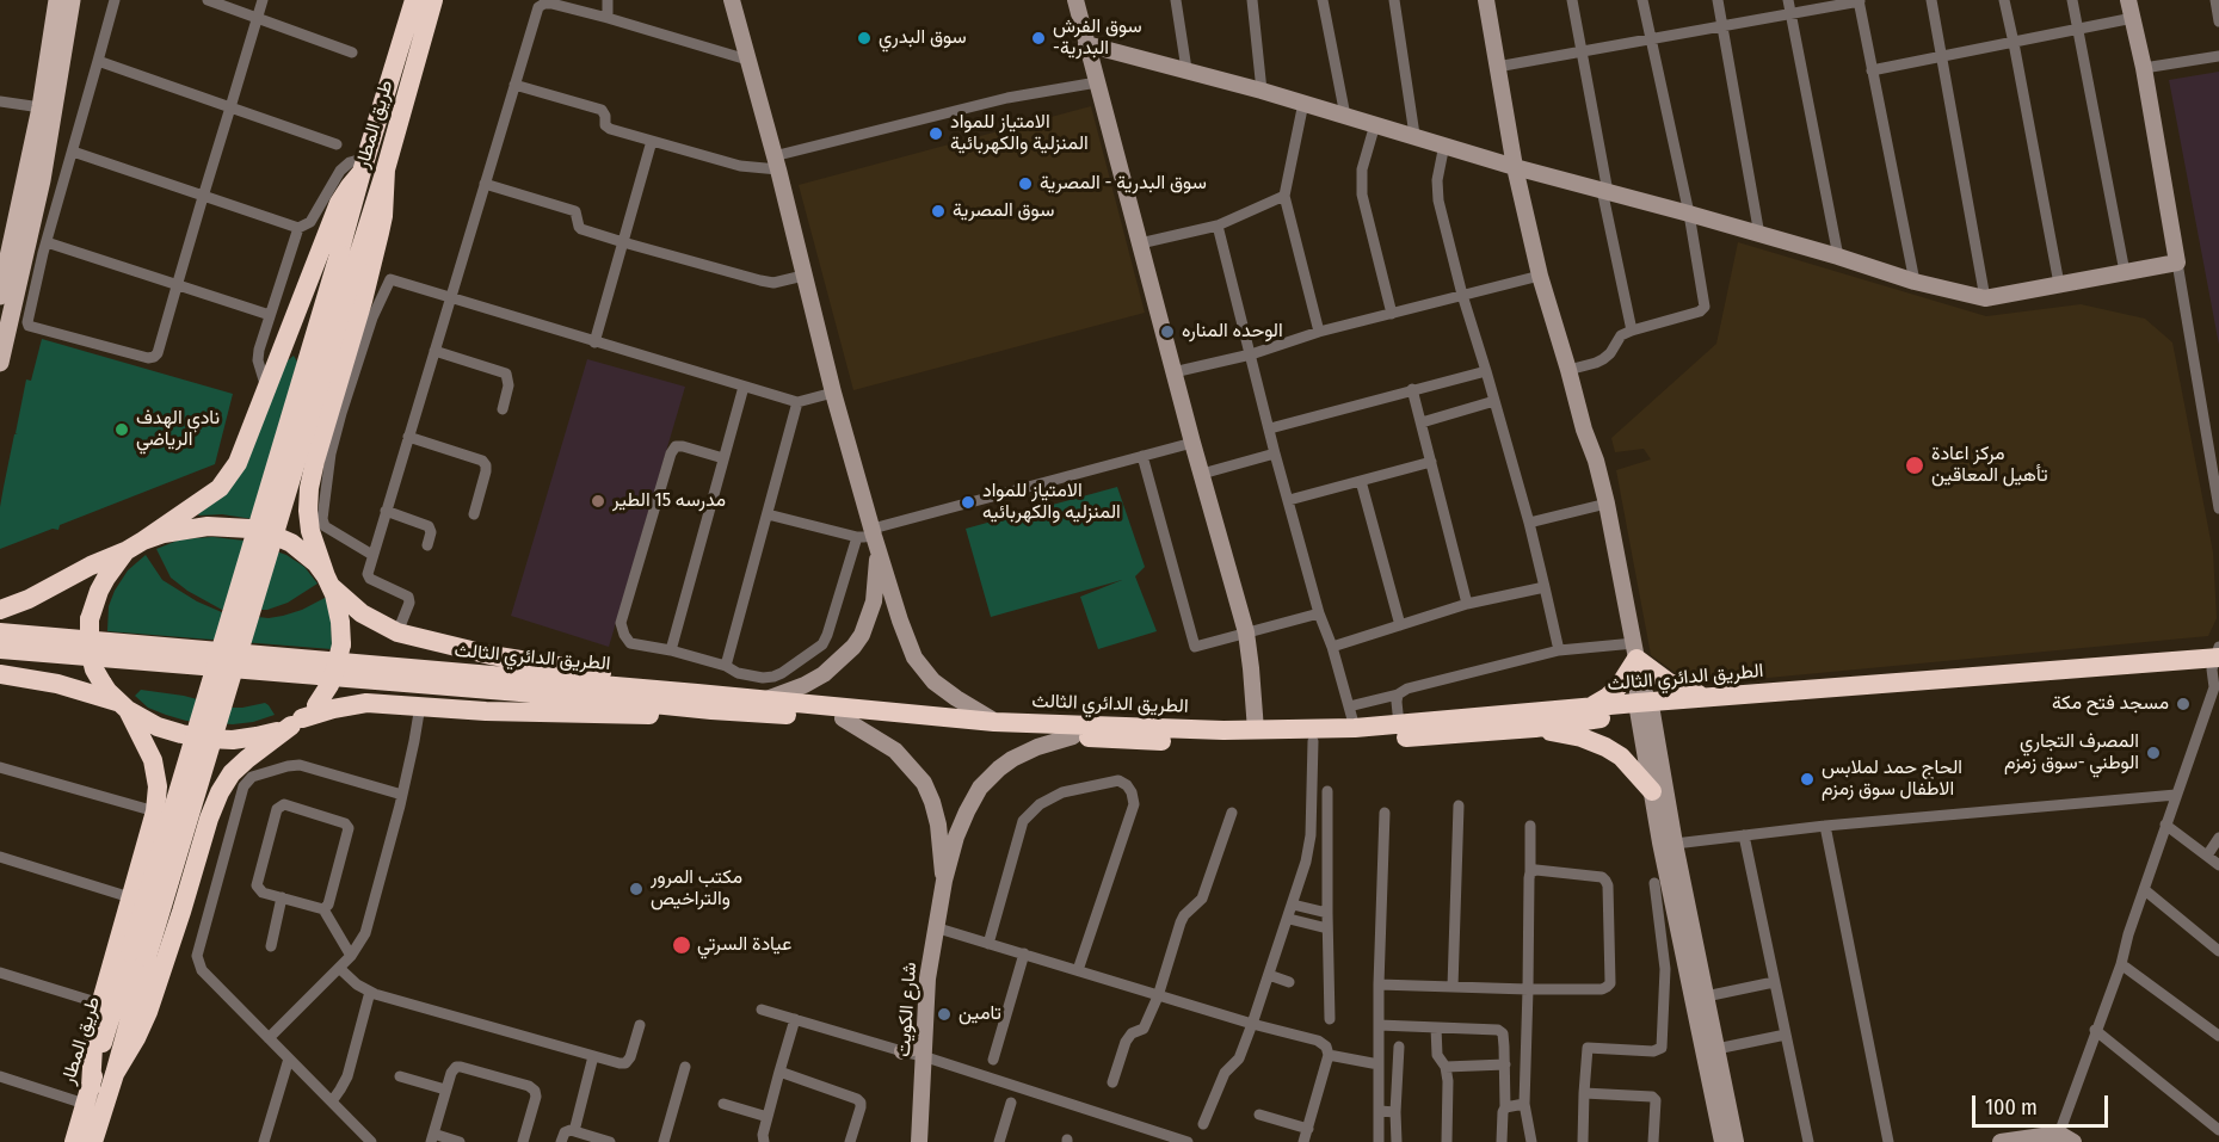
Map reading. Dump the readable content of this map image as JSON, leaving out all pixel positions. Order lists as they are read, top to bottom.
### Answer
{
  "streets": {
    "highway": ["طريق المطار", "الطريق الدائري الثالث"],
    "street": ["شارع الكويت"]
  },
  "crossings": [
    ["الطريق الدائري الثالث", "شارع الكويت"]
  ],
  "places": [
    "سوق البدري",
    "سوق الفرش -البدرية",
    "الامتياز للمواد المنزلية والكهربائية",
    "سوق البدرية - المصرية",
    "سوق المصرية",
    "الوحده المناره",
    "نادي الهدف الرياضي",
    "مركز اعادة تأهيل المعاقين",
    "مدرسه 15 الطير",
    "الامتياز للمواد المنزليه والكهربائيه",
    "مسجد فتح مكة",
    "المصرف التجاري الوطني -سوق زمزم",
    "الحاج حمد لملابس الاطفال سوق زمزم",
    "مكتب المرور والتراخيص",
    "عيادة السرتي",
    "تامين"
  ],
  "scale_bar": "100 m"
}
